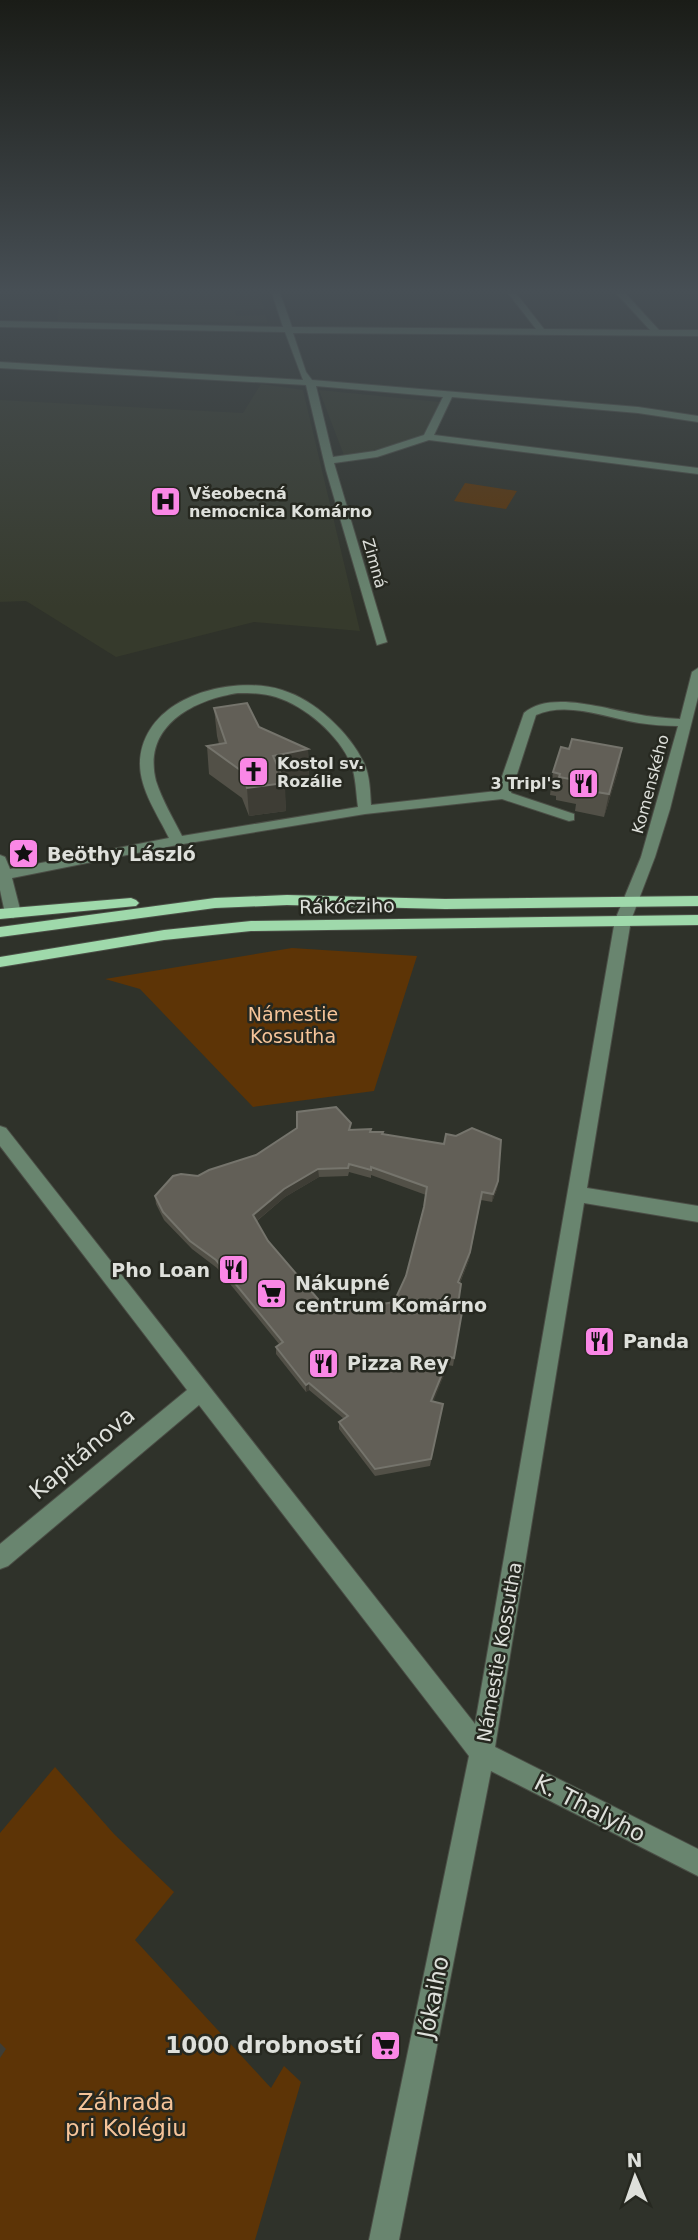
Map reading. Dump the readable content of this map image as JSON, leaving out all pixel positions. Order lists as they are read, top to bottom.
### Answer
{
  "streets": {
    "main road": ["Rákócziho"],
    "street": [
      "Zimná",
      "Komenského",
      "Kapitánova",
      "Námestie Kossutha",
      "K. Thalyho",
      "Jókaiho"
    ]
  },
  "crossings": [
    ["Komenského", "Rákócziho"],
    ["Komenského", "Námestie Kossutha"],
    ["Rákócziho", "Námestie Kossutha"],
    ["Kapitánova", "Námestie Kossutha"],
    ["Námestie Kossutha", "K. Thalyho"],
    ["Námestie Kossutha", "Jókaiho"],
    ["K. Thalyho", "Jókaiho"]
  ],
  "parks": ["Námestie Kossutha", "Záhrada pri Kolégiu"],
  "places": {
    "hospital": ["Všeobecná nemocnica Komárno"],
    "church": ["Kostol sv. Rozálie"],
    "restaurant": [
      "3 Tripl's",
      "Pho Loan",
      "Panda",
      "Pizza Rey"
    ],
    "place": ["Beöthy László"],
    "supermarket": ["Nákupné centrum Komárno", "1000 drobností"]
  },
  "north": "top"
}
